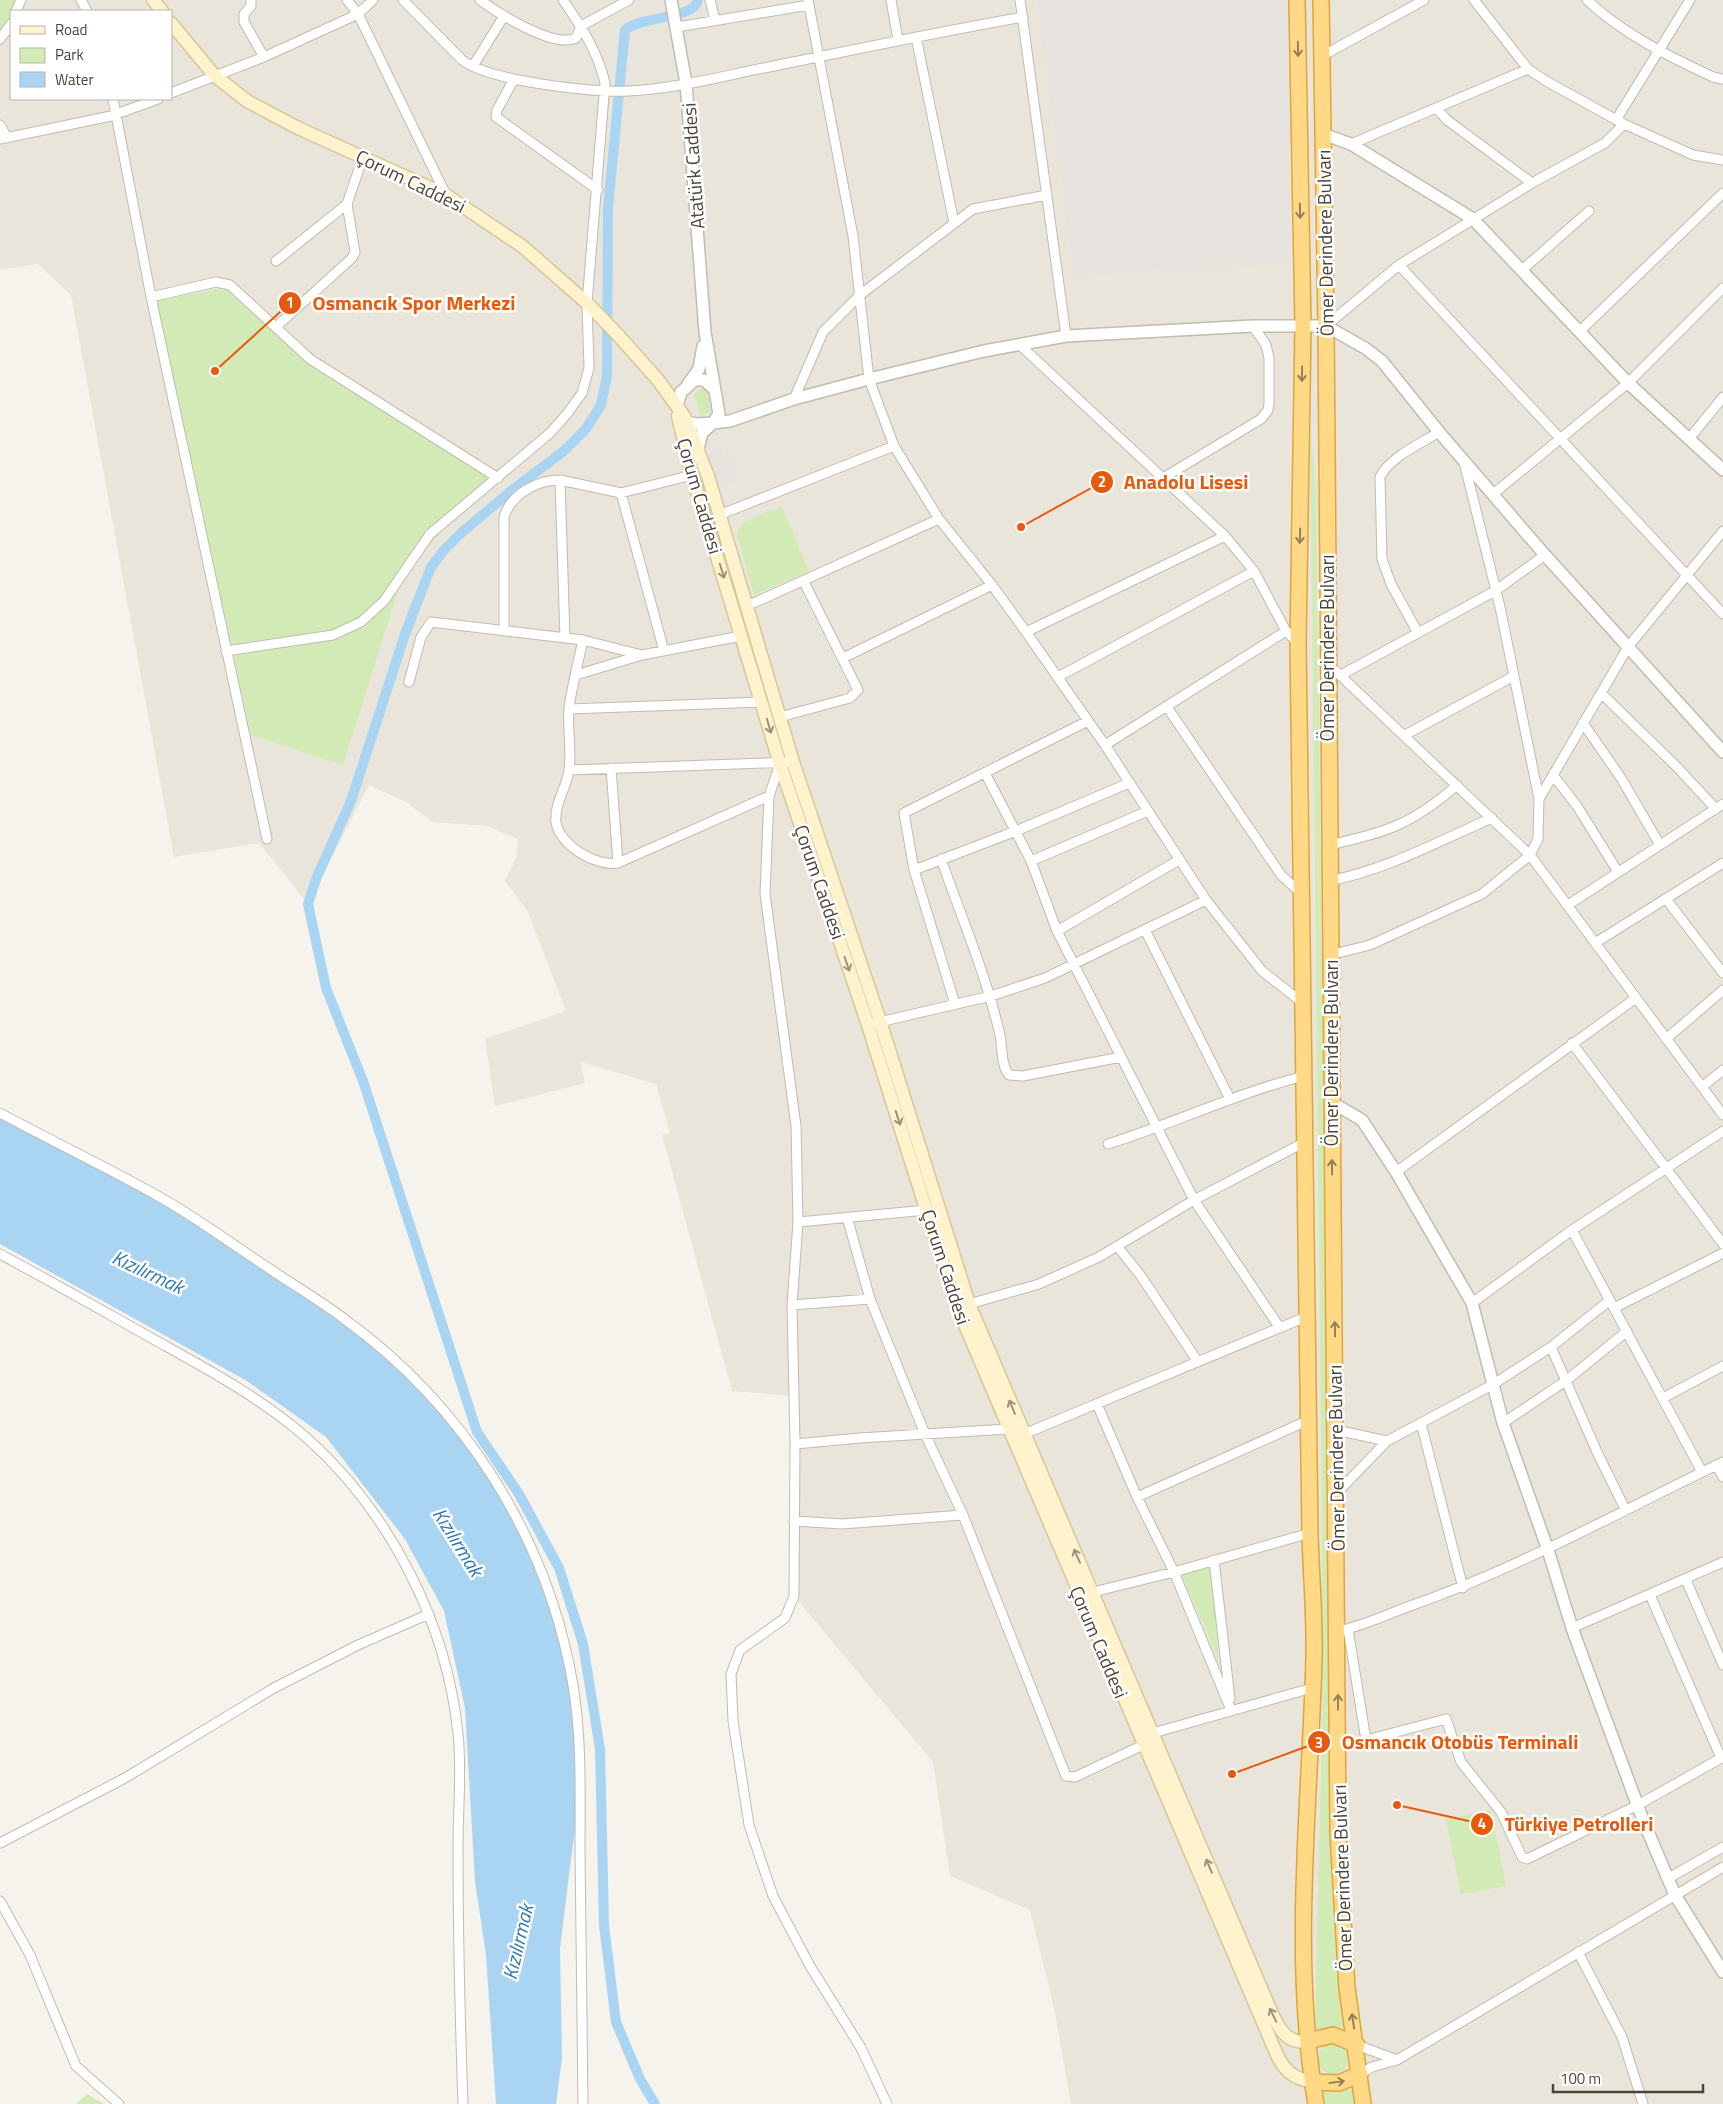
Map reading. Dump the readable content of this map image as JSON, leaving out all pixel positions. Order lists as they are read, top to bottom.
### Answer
{
  "streets": {
    "highway": ["Ömer Derindere Bulvarı"],
    "main road": ["Çorum Caddesi"],
    "street": ["Atatürk Caddesi"]
  },
  "crossings": [
    ["Çorum Caddesi", "Ömer Derindere Bulvarı"]
  ],
  "water": ["Kızılırmak"],
  "places": [
    "Osmancık Spor Merkezi",
    "Anadolu Lisesi",
    "Osmancık Otobüs Terminali",
    "Türkiye Petrolleri"
  ],
  "legend": ["Road", "Park", "Water"],
  "scale_bar": "100 m"
}
